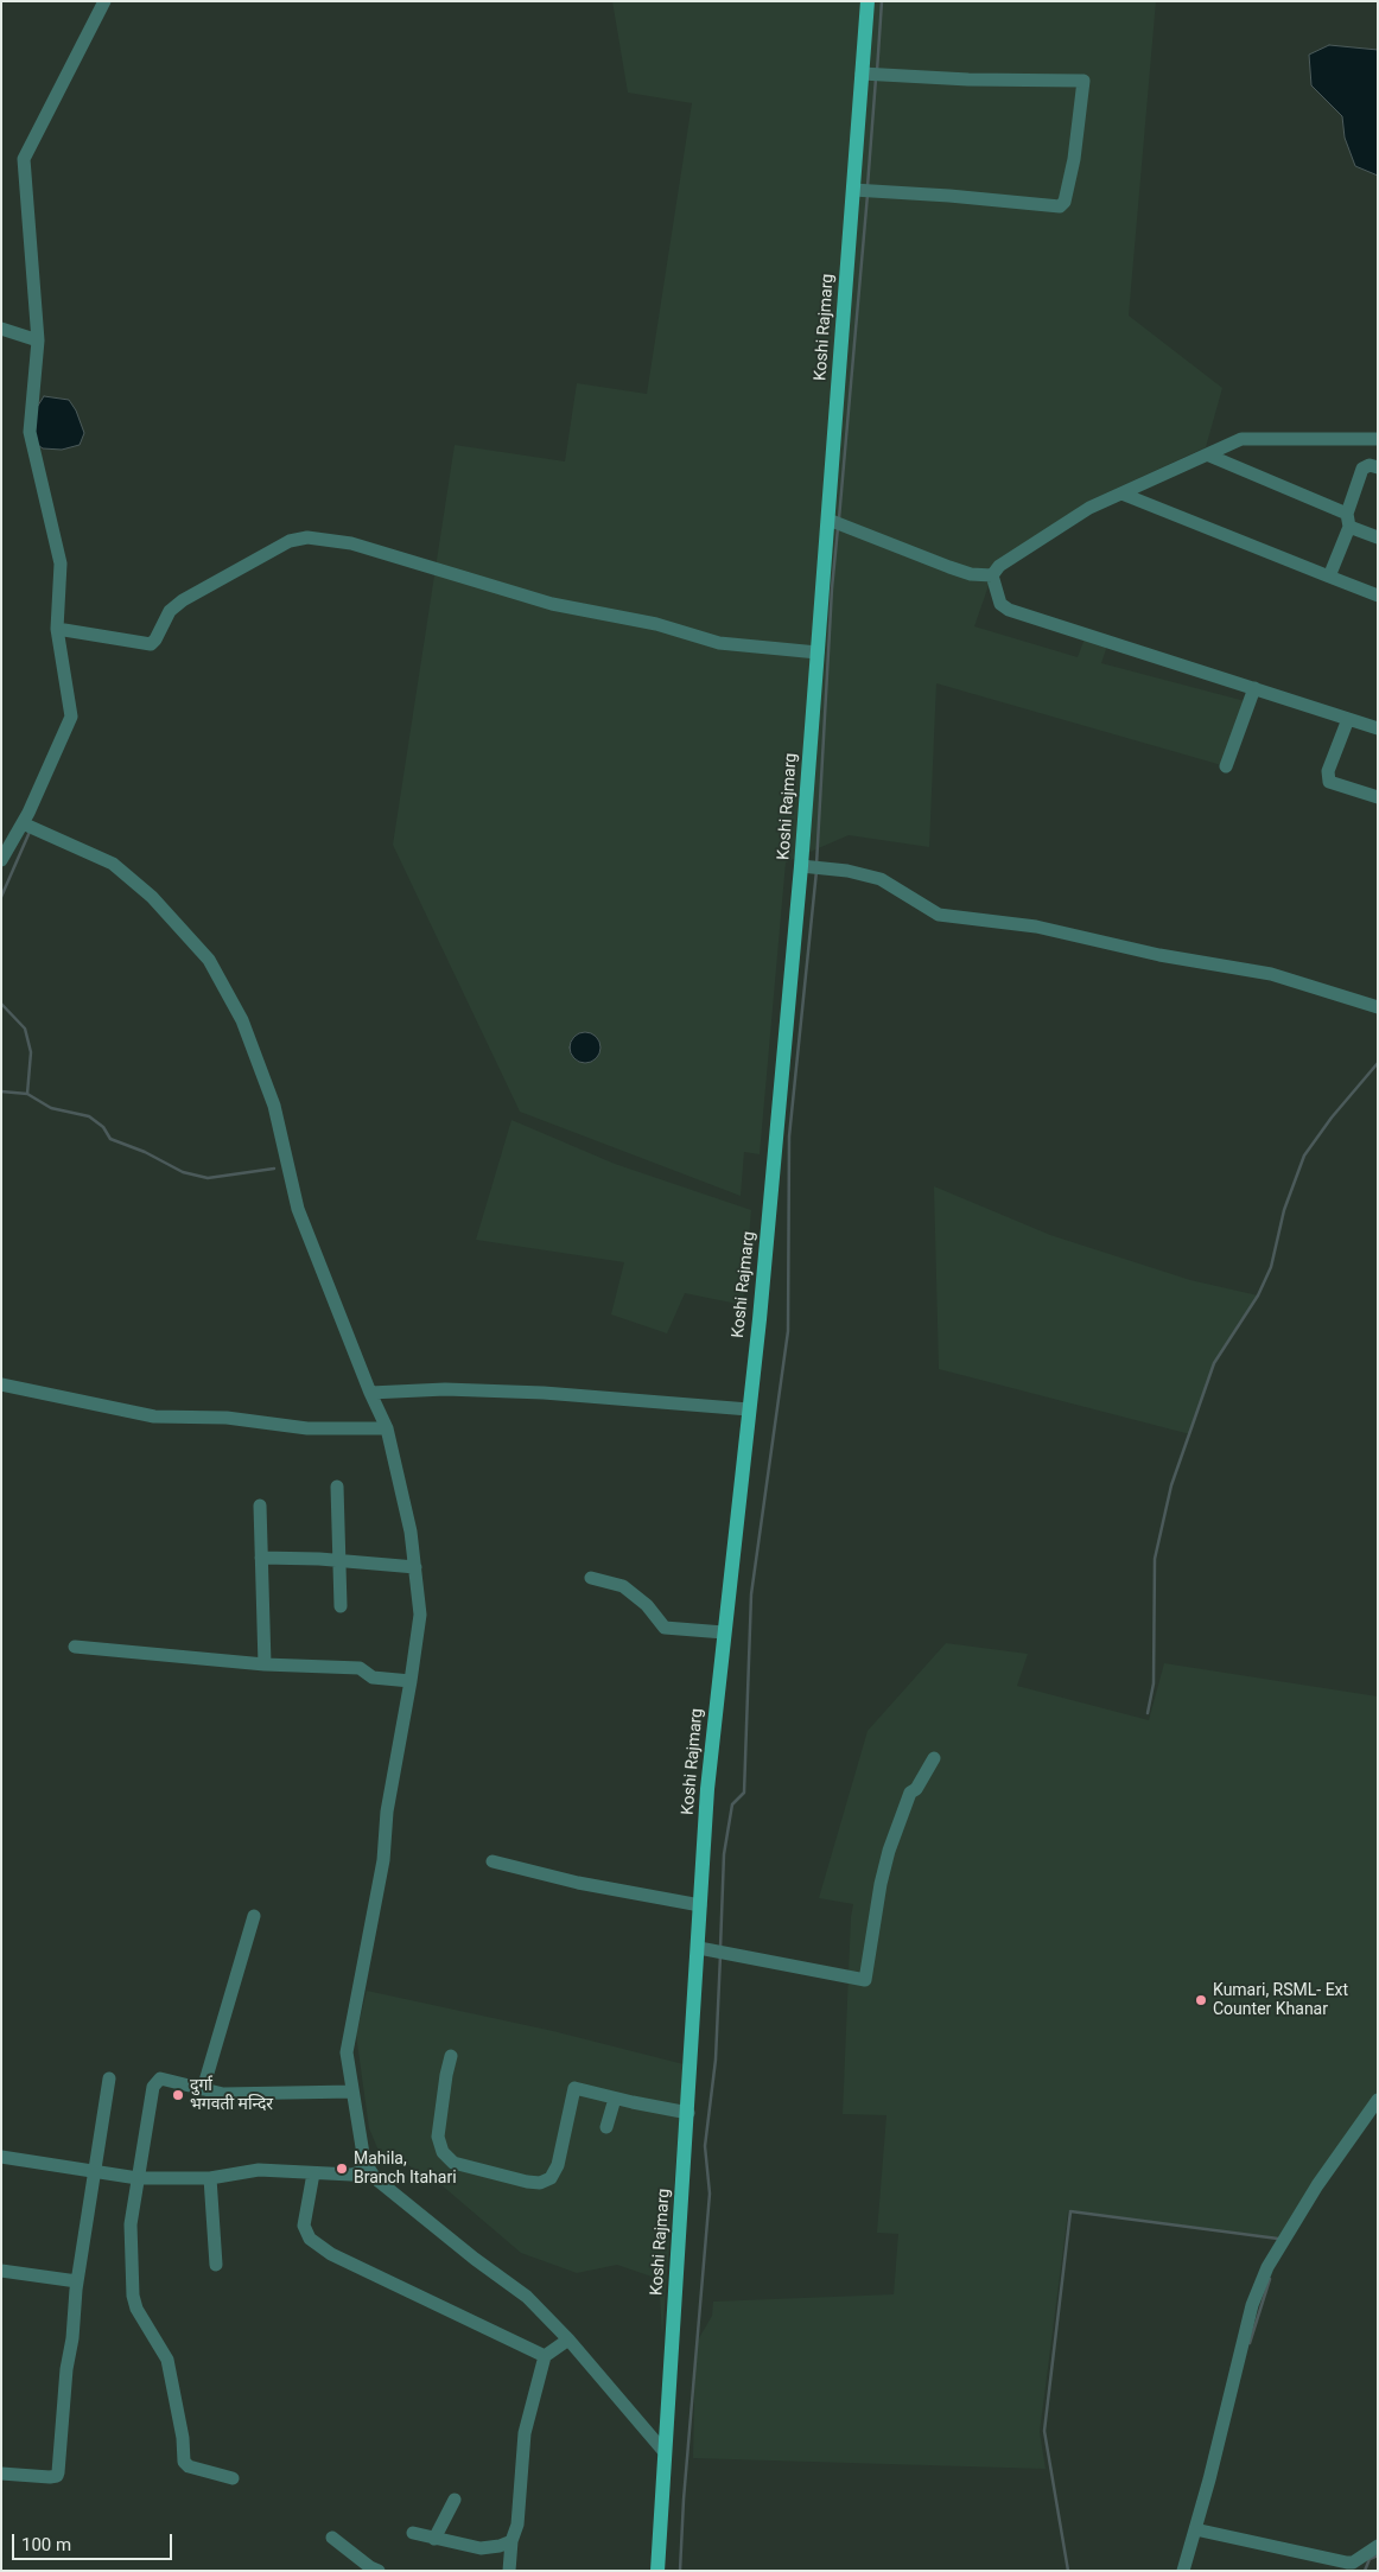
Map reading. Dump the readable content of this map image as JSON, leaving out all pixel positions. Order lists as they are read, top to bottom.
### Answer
{
  "streets": {
    "main road": ["Koshi Rajmarg"]
  },
  "places": ["Kumari, RSML- Ext Counter Khanar", "दुर्गा भगवती मन्दिर", "Mahila, Branch Itahari"],
  "scale_bar": "100 m"
}
